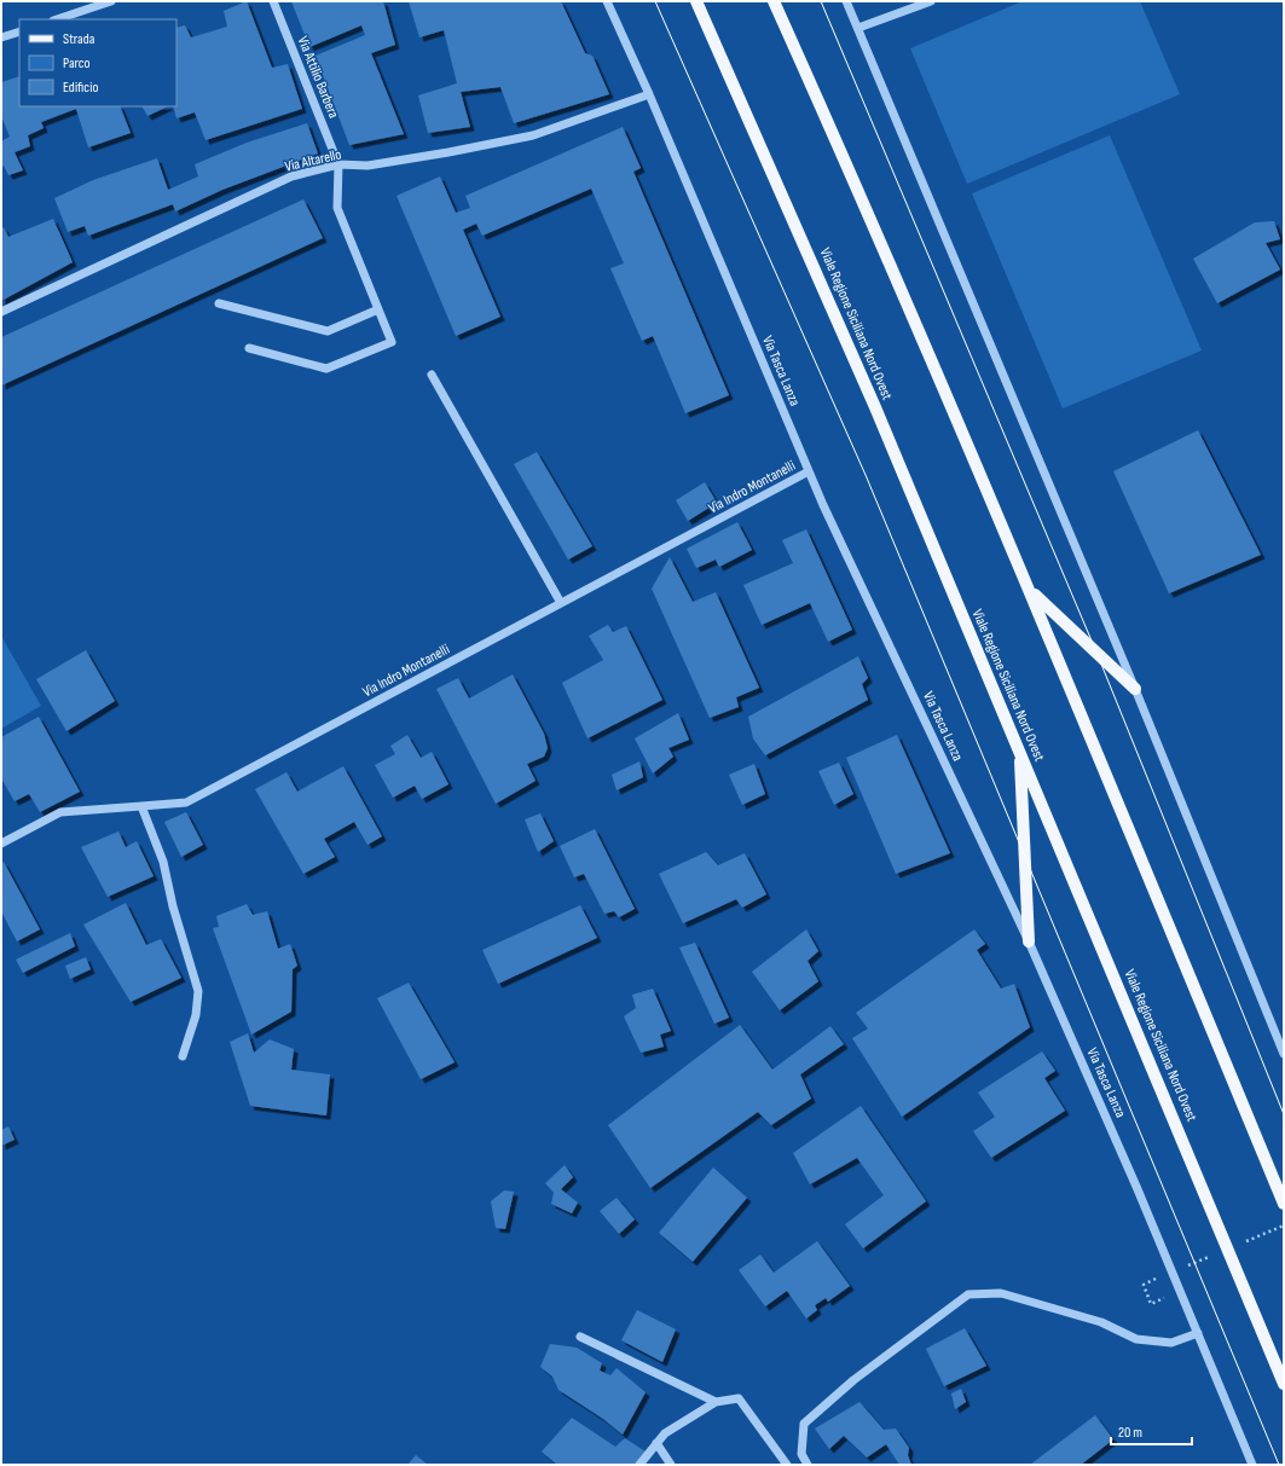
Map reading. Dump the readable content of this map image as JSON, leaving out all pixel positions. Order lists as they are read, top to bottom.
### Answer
{
  "streets": {
    "main road": ["Viale Regione Siciliana Nord Ovest"],
    "street": [
      "Via Attilio Barbera",
      "Via Altarello",
      "Via Tasca Lanza",
      "Via Indro Montanelli"
    ]
  },
  "crossings": [
    ["Via Attilio Barbera", "Via Altarello"],
    ["Via Altarello", "Via Tasca Lanza"],
    ["Via Tasca Lanza", "Via Indro Montanelli"]
  ],
  "legend": ["Strada", "Parco", "Edificio"],
  "scale_bar": "20 m"
}
